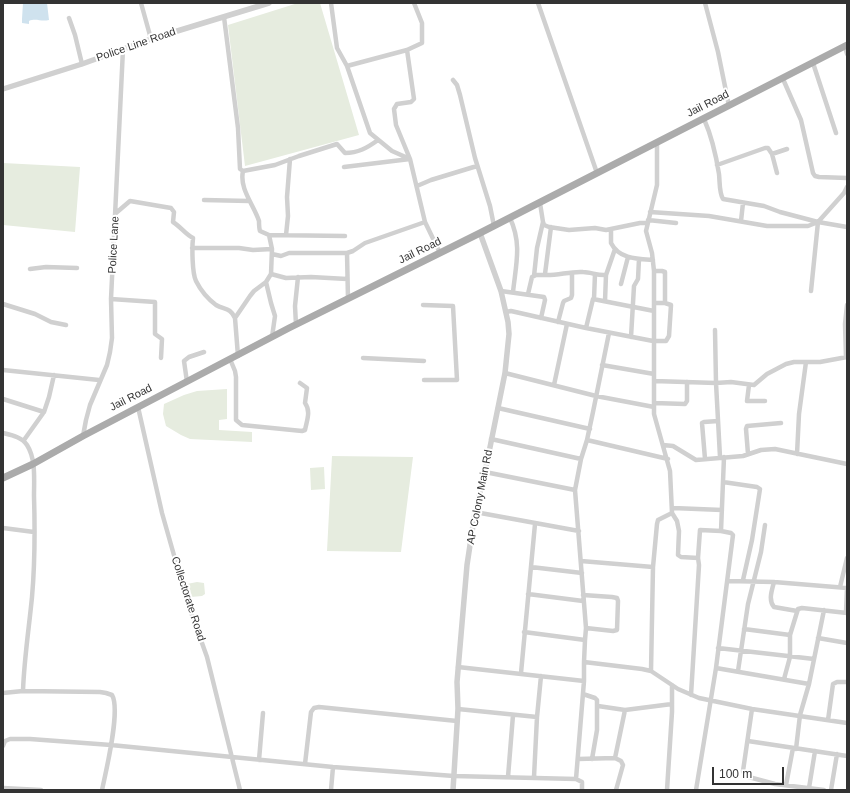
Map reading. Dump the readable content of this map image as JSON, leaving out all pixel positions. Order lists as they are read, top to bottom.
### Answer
{
  "streets": {
    "main road": ["Jail Road"],
    "street": [
      "Police Line Road",
      "Police Lane",
      "AP Colony Main Rd",
      "Collectorate Road"
    ]
  },
  "crossings": [
    ["Police Line Road", "Police Lane"],
    ["Jail Road", "Police Lane"],
    ["Jail Road", "AP Colony Main Rd"],
    ["Jail Road", "Collectorate Road"]
  ],
  "scale_bar": "100 m"
}
